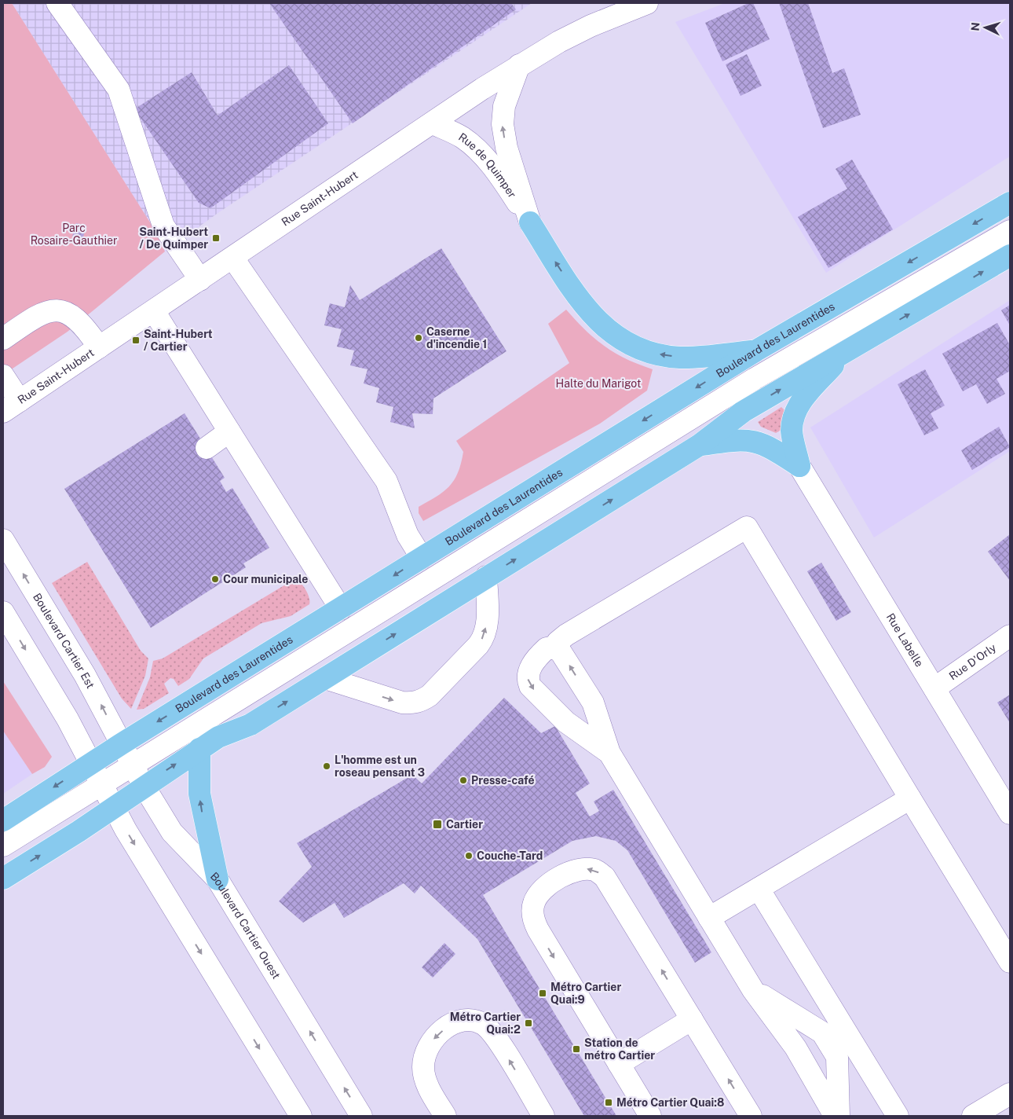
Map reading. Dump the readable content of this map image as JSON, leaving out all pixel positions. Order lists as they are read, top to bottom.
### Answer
{
  "streets": {
    "main road": ["Boulevard des Laurentides"],
    "street": [
      "Rue de Quimper",
      "Rue Saint-Hubert",
      "Rue Labelle",
      "Boulevard Cartier Est",
      "Rue D'Orly",
      "Boulevard Cartier Ouest"
    ]
  },
  "crossings": [
    ["Rue de Quimper", "Rue Saint-Hubert"],
    ["Boulevard des Laurentides", "Boulevard Cartier Est"],
    ["Boulevard des Laurentides", "Boulevard Cartier Ouest"],
    ["Rue Labelle", "Rue D'Orly"],
    ["Boulevard Cartier Est", "Boulevard Cartier Ouest"]
  ],
  "parks": ["Parc Rosaire-Gauthier", "Halte du Marigot"],
  "places": {
    "transit": [
      "Saint-Hubert / De Quimper",
      "Saint-Hubert / Cartier",
      "Cartier",
      "Métro Cartier Quai:9",
      "Métro Cartier Quai:2",
      "Station de métro Cartier",
      "Métro Cartier Quai:8"
    ],
    "other": [
      "Caserne d'incendie 1",
      "Cour municipale",
      "L'homme est un roseau pensant 3",
      "Presse-café",
      "Couche-Tard"
    ]
  },
  "north": "left"
}
